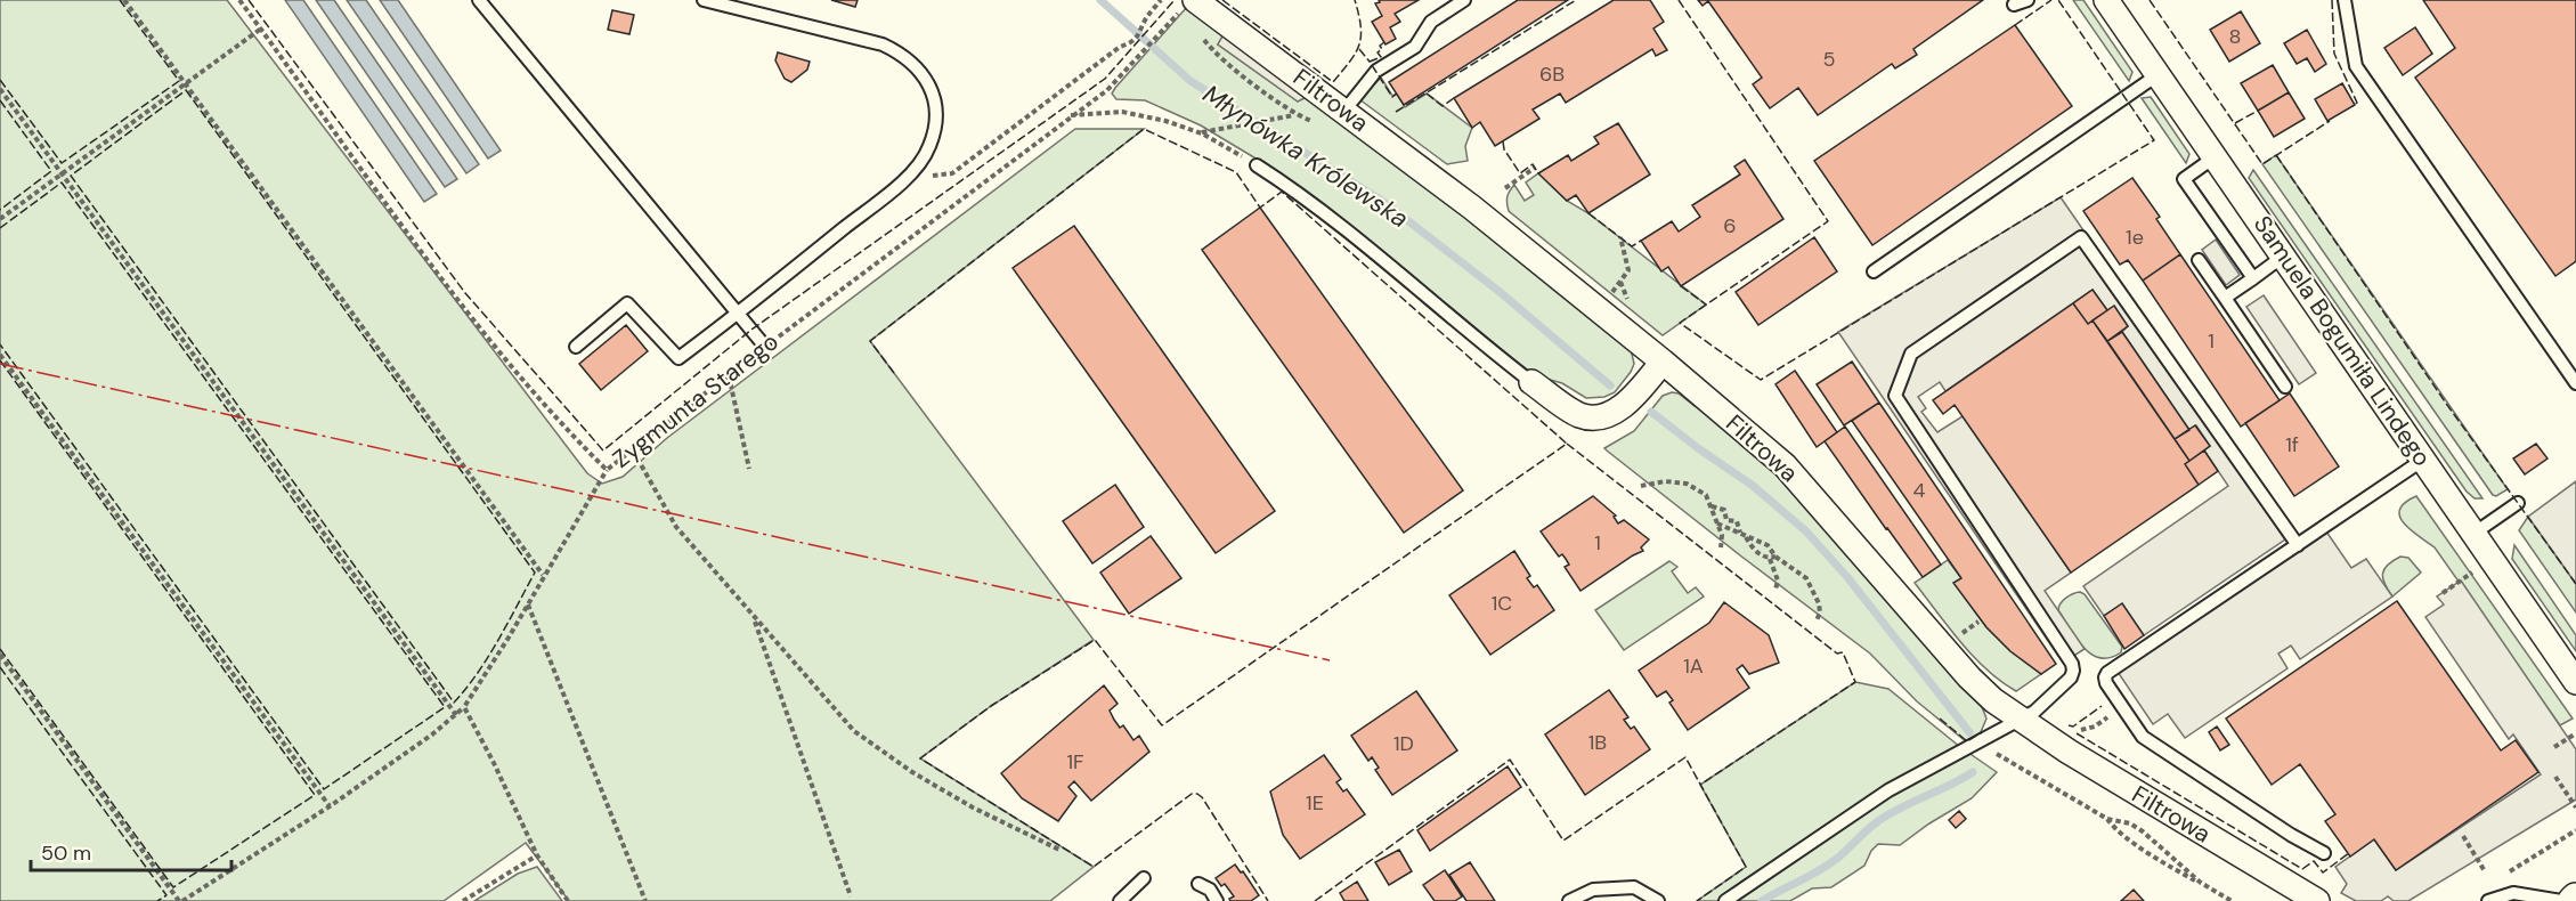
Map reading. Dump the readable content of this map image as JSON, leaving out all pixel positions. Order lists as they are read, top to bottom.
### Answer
{
  "streets": {
    "street": ["Filtrowa", "Samuela Bogumiła Lindego"],
    "path": ["Zygmunta Starego"]
  },
  "crossings": [
    ["Filtrowa", "Zygmunta Starego"]
  ],
  "water": ["Młynówka Królewska"],
  "house_numbers": [
    "8",
    "5",
    "6B",
    "6",
    "1e",
    "1",
    "1f",
    "4",
    "1",
    "1C",
    "1A",
    "1B",
    "1D",
    "1F",
    "1E"
  ],
  "scale_bar": "50 m"
}
